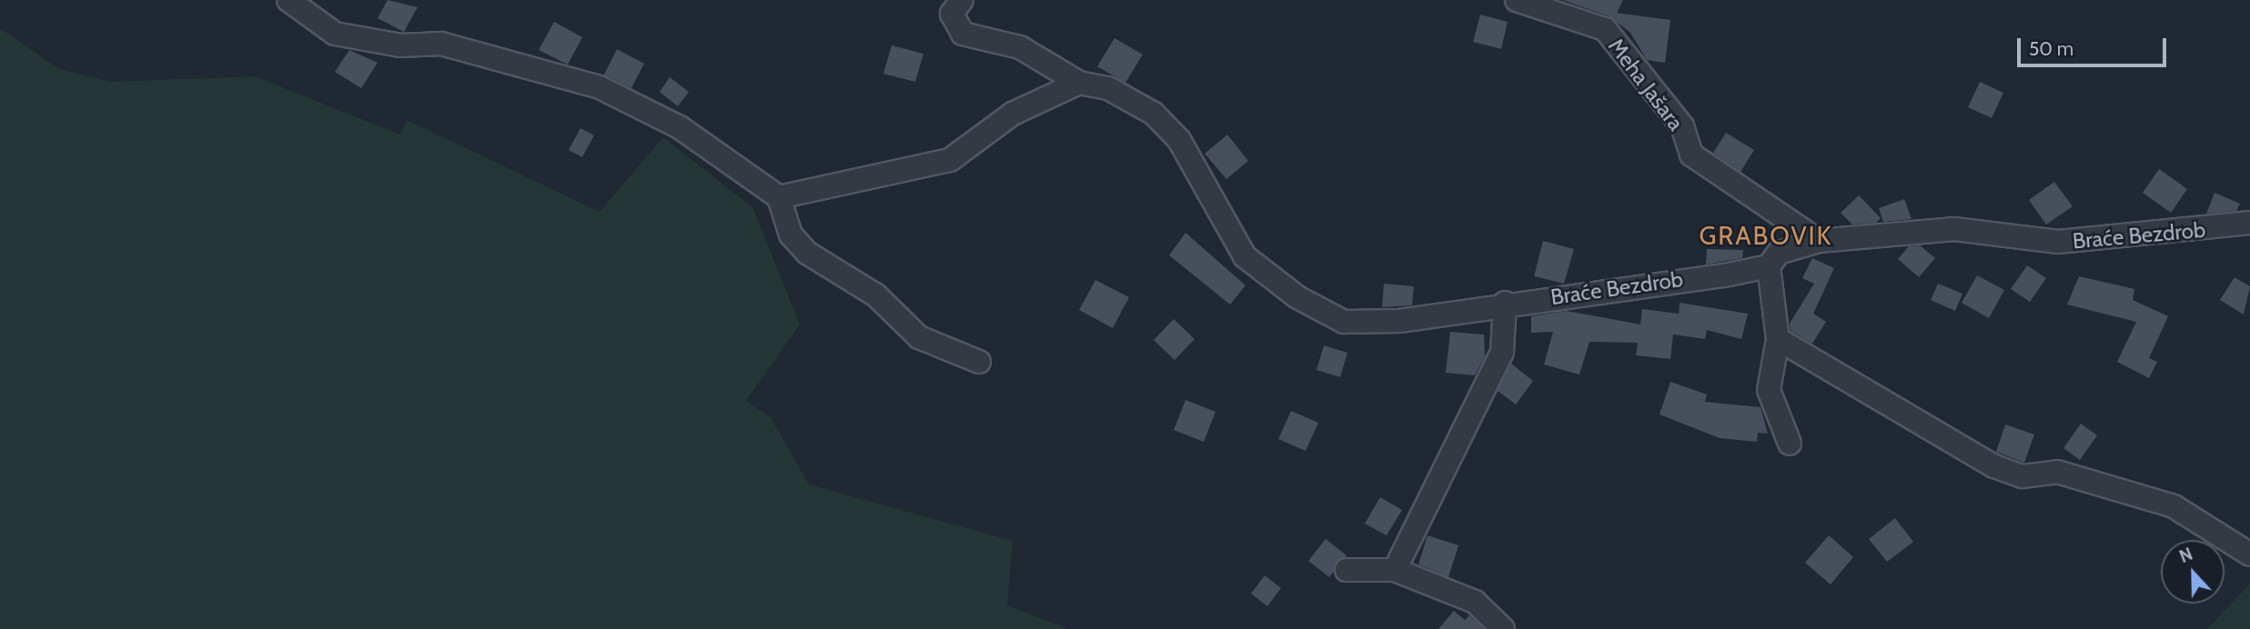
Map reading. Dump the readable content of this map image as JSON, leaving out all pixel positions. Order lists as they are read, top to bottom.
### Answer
{
  "streets": {
    "street": ["Meha Jašara", "Braće Bezdrob"]
  },
  "crossings": [
    ["Meha Jašara", "Braće Bezdrob"]
  ],
  "districts": ["GRABOVIK"],
  "scale_bar": "50 m",
  "north": "top"
}
